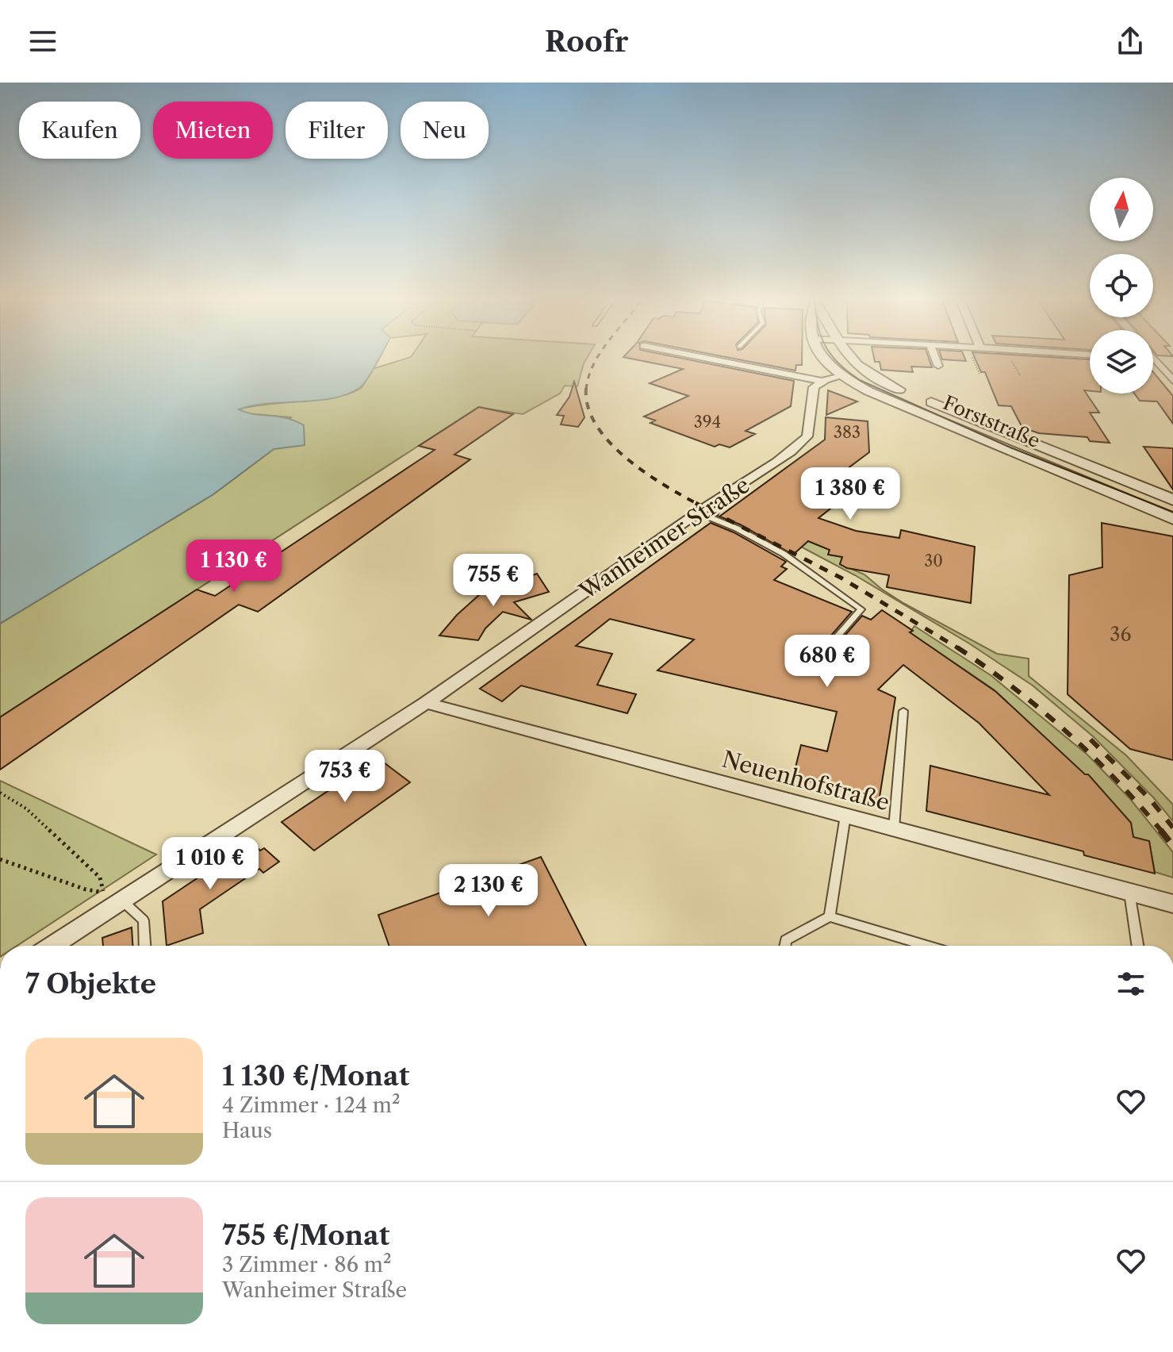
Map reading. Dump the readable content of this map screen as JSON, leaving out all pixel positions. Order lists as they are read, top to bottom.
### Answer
{
  "streets": {
    "street": ["Forststraße", "Wanheimer Straße", "Neuenhofstraße"]
  },
  "crossings": [
    ["Wanheimer Straße", "Neuenhofstraße"]
  ],
  "house_numbers": [
    "394",
    "383",
    "30",
    "36"
  ],
  "north": "top",
  "page": {
    "header": "Roofr",
    "chip": [
      "Kaufen",
      "Mieten",
      "Filter",
      "Neu"
    ],
    "price": [
      "1 380 €",
      "1 130 €",
      "755 €",
      "680 €",
      "753 €",
      "1 010 €",
      "2 130 €"
    ],
    "heading": "7 Objekte",
    "list": [
      {
        "name": "1 130 €/Monat",
        "note": "4 Zimmer · 124 m² · Haus"
      },
      {
        "name": "755 €/Monat",
        "note": "3 Zimmer · 86 m² · Wanheimer Straße"
      }
    ]
  }
}
